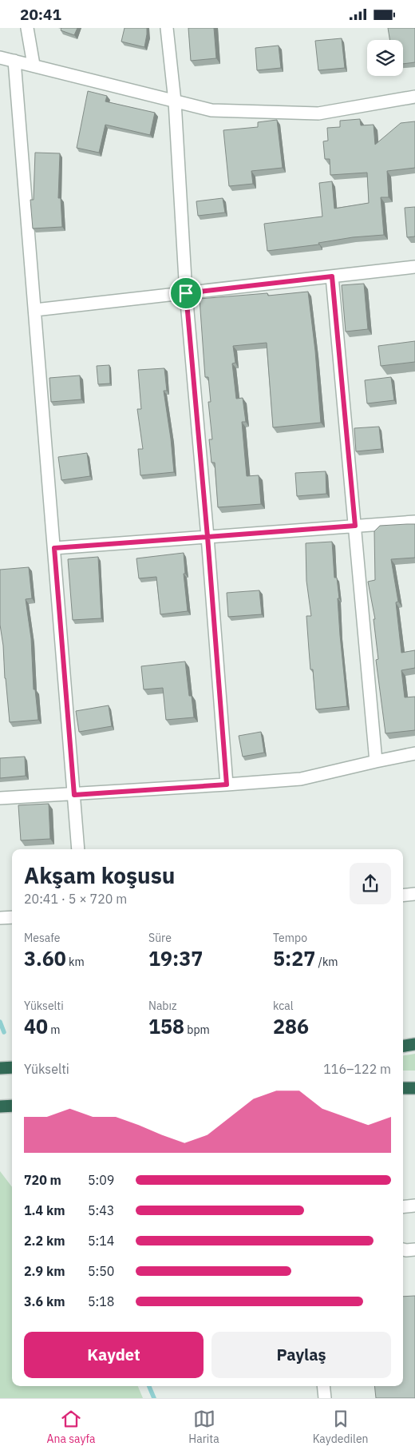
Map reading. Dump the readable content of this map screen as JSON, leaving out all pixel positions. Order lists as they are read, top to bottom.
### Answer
{
  "page": {
    "status": "20:41",
    "heading": ["Akşam koşusu", "20:41 · 5 × 720 m"],
    "stats": [
      ["Mesafe", "3.60 km"],
      ["Süre", "19:37"],
      ["Tempo", "5:27 /km"],
      ["Yükselti", "40 m"],
      ["Nabız", "158 bpm"],
      ["kcal", "286"]
    ],
    "chart": ["Yükselti", "116–122 m"],
    "list": [
      {
        "name": "720 m",
        "note": "5:09"
      },
      {
        "name": "1.4 km",
        "note": "5:43"
      },
      {
        "name": "2.2 km",
        "note": "5:14"
      },
      {
        "name": "2.9 km",
        "note": "5:50"
      },
      {
        "name": "3.6 km",
        "note": "5:18"
      }
    ],
    "buttons": ["Kaydet", "Paylaş"],
    "tabs": ["Ana sayfa", "Harita", "Kaydedilen"]
  }
}
